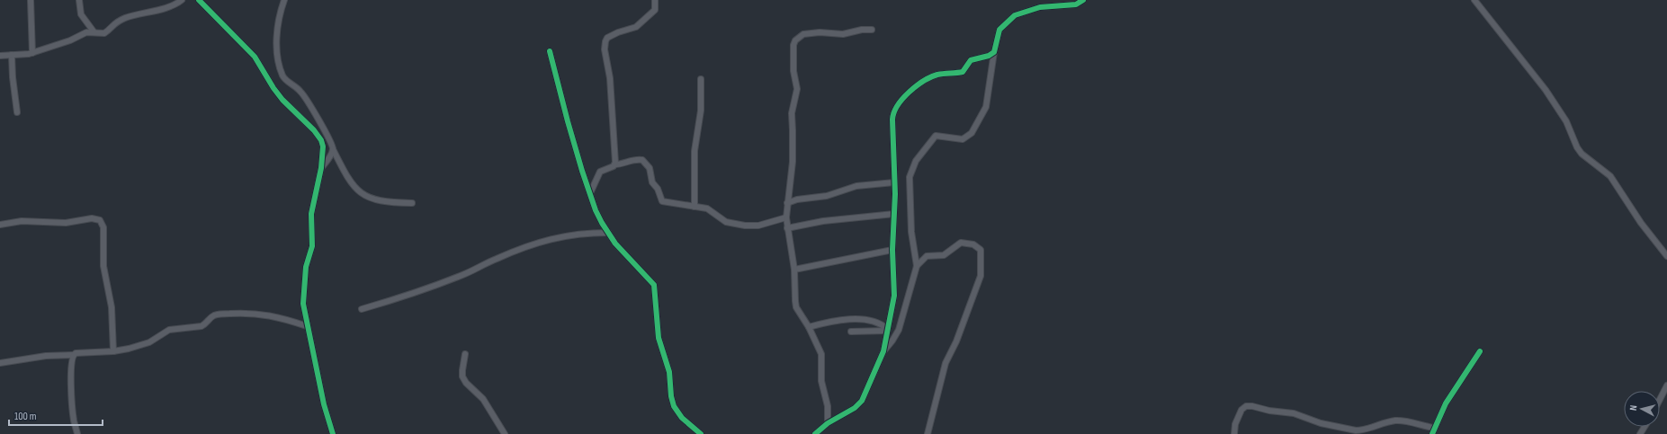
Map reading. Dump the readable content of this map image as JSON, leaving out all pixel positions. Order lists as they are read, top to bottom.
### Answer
{
  "scale_bar": "100 m",
  "north": "left"
}
